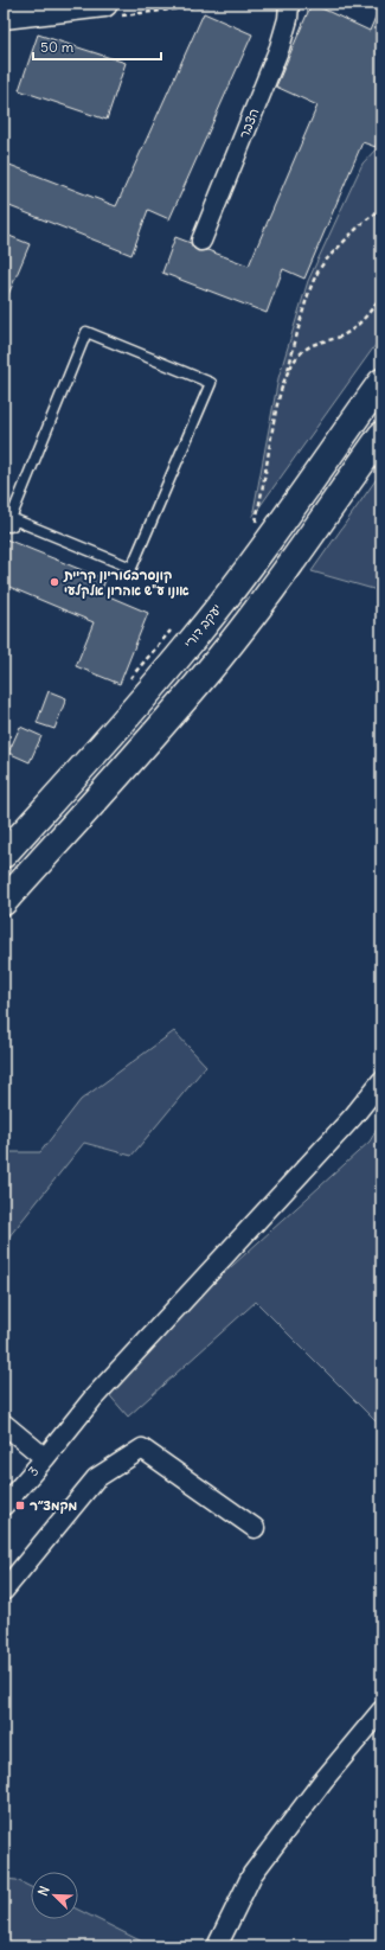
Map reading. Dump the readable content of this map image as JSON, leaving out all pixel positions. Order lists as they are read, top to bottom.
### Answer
{
  "streets": {
    "main road": ["יעקב דורי"],
    "street": ["הצבר", "3"]
  },
  "places": {
    "other": ["קונסרבטוריון קריית אונו ע\"ש אהרון אלקלעי"],
    "transit": ["מקמצ״ר"]
  },
  "scale_bar": "50 m",
  "north": "top left"
}
